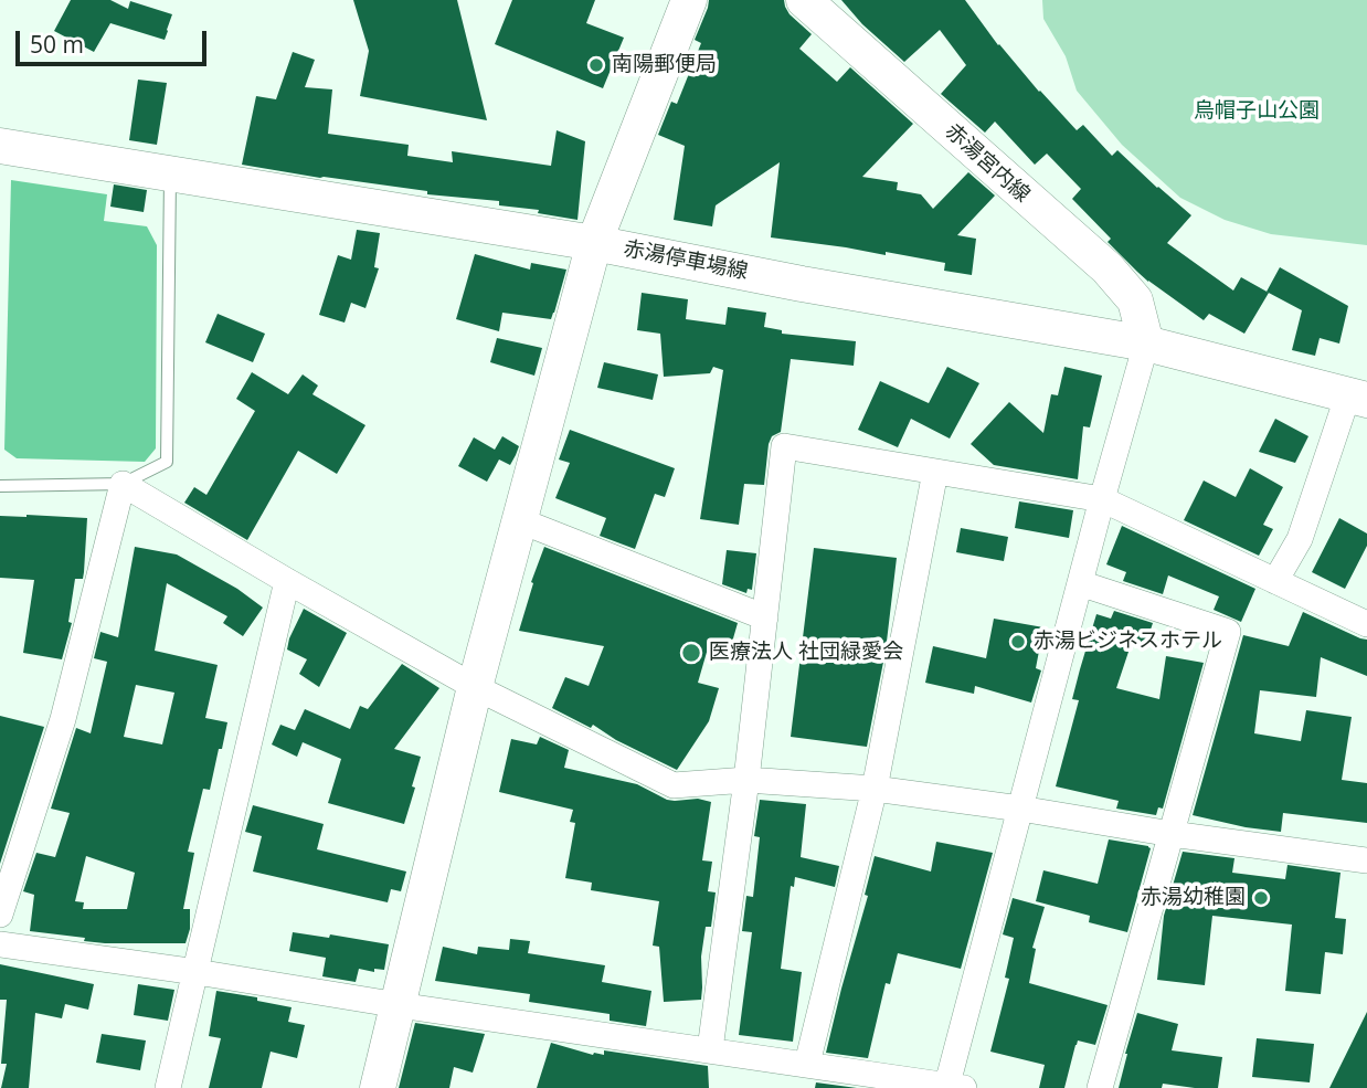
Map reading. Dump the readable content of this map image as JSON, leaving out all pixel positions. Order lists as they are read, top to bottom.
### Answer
{
  "streets": {
    "main road": ["赤湯宮内線", "赤湯停車場線"]
  },
  "crossings": [
    ["赤湯宮内線", "赤湯停車場線"]
  ],
  "parks": ["烏帽子山公園"],
  "places": [
    "南陽郵便局",
    "赤湯ビジネスホテル",
    "医療法人 社団緑愛会",
    "赤湯幼稚園"
  ],
  "scale_bar": "50 m"
}
